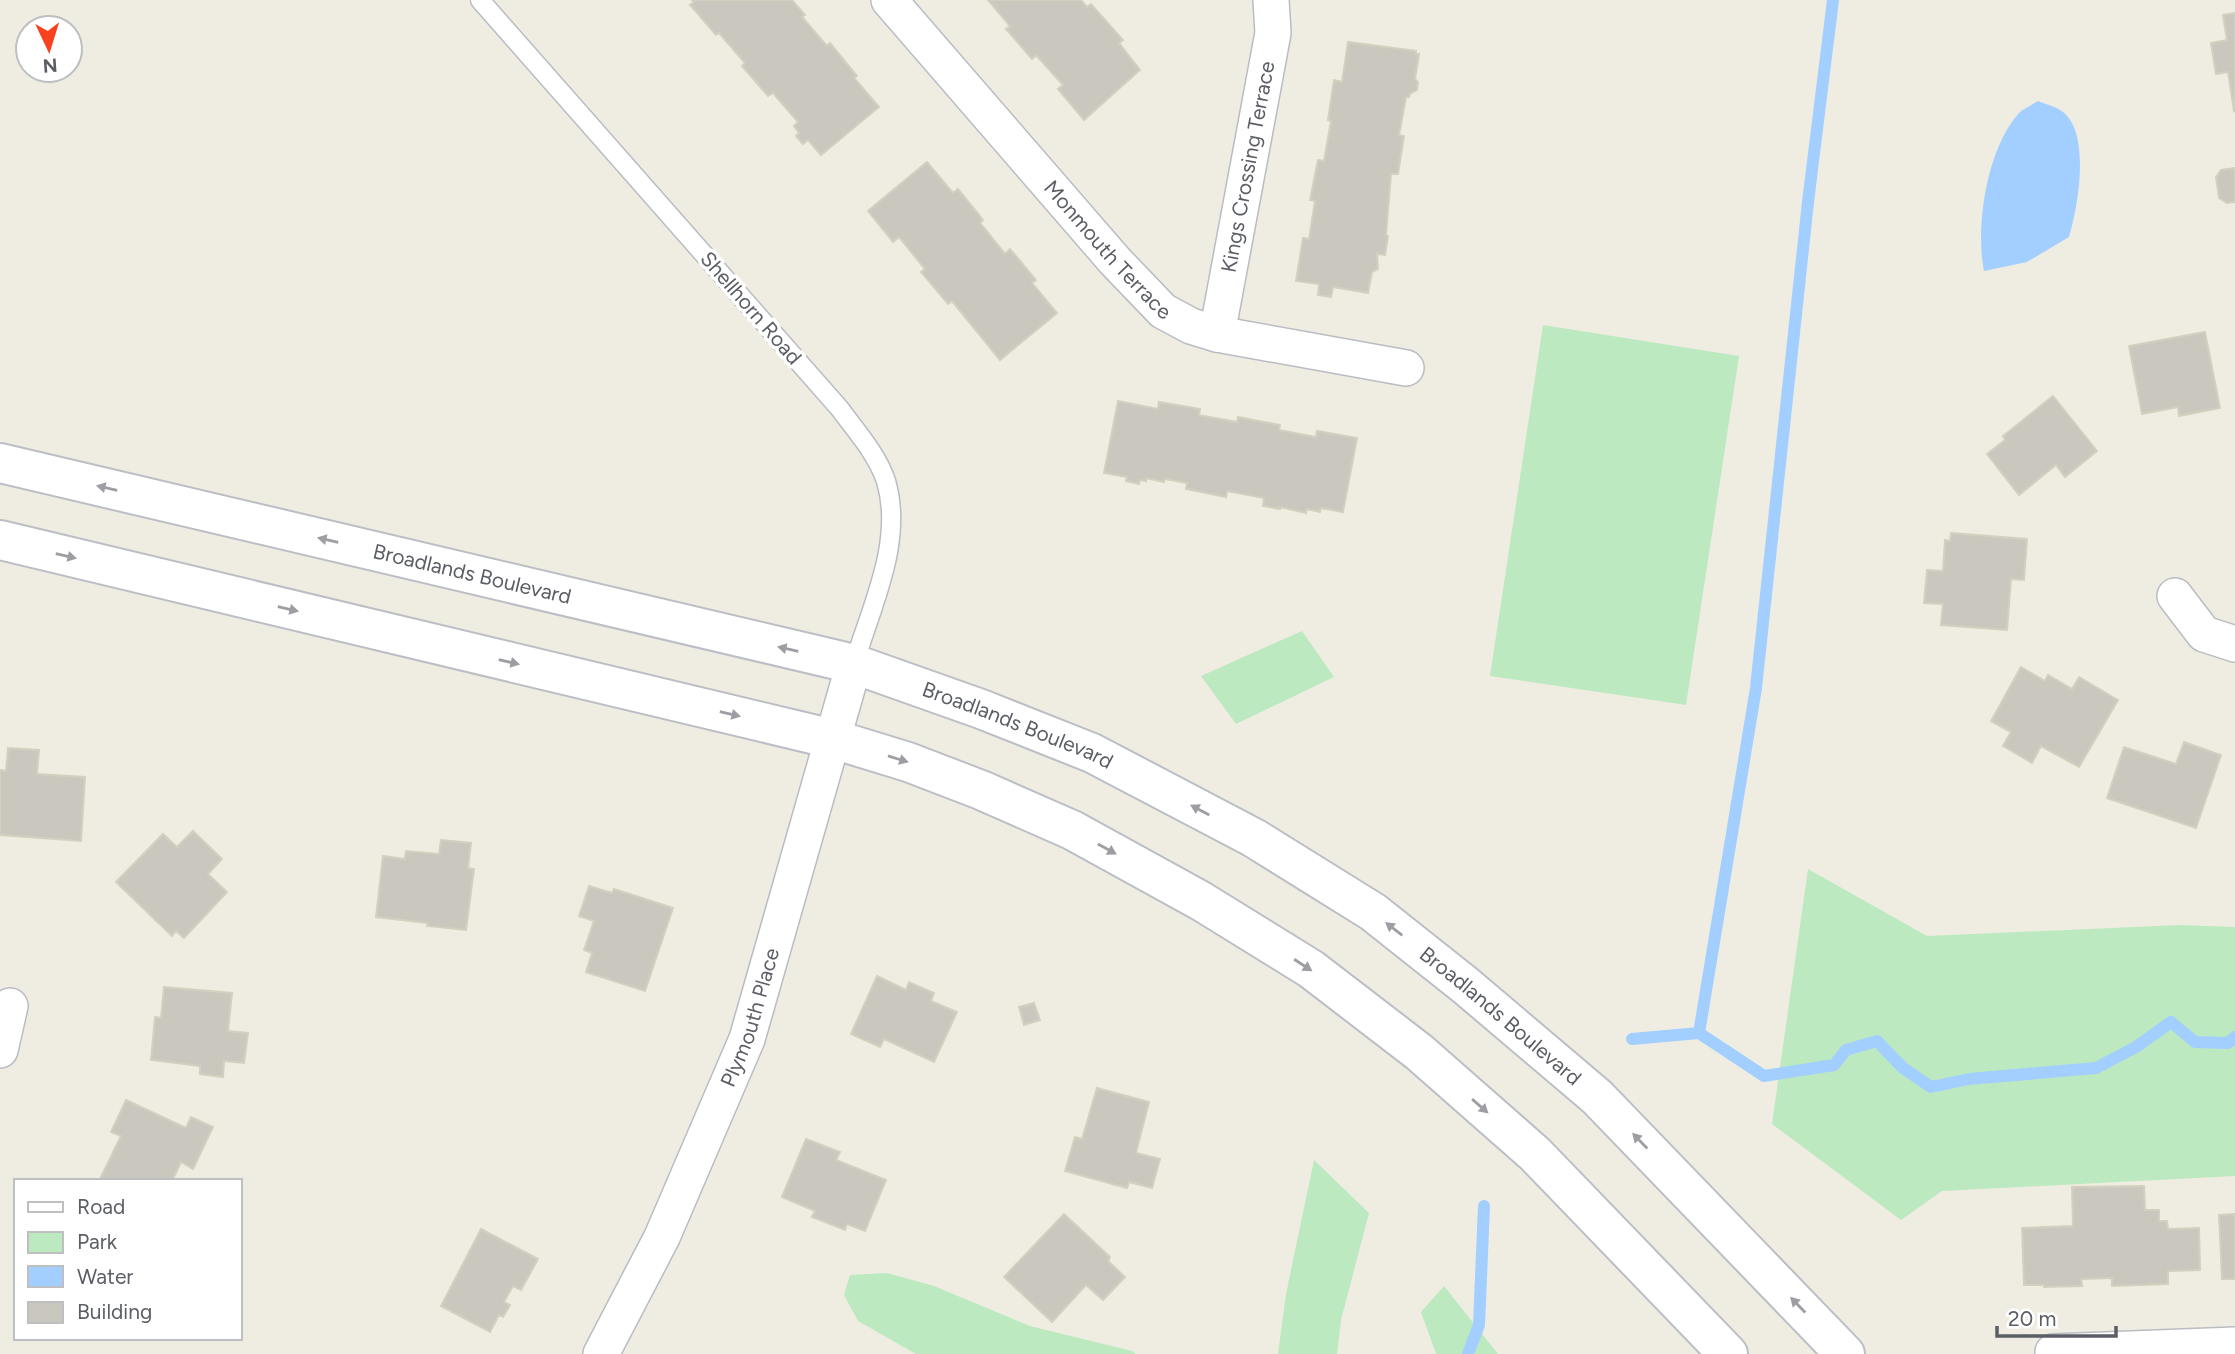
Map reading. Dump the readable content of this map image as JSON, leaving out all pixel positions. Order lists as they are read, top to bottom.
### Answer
{
  "streets": {
    "main road": ["Broadlands Boulevard"],
    "street": ["Kings Crossing Terrace", "Monmouth Terrace", "Plymouth Place"],
    "lane": ["Shellhorn Road"]
  },
  "crossings": [
    ["Kings Crossing Terrace", "Monmouth Terrace"],
    ["Shellhorn Road", "Broadlands Boulevard"],
    ["Shellhorn Road", "Plymouth Place"],
    ["Broadlands Boulevard", "Plymouth Place"]
  ],
  "legend": [
    "Road",
    "Park",
    "Water",
    "Building"
  ],
  "scale_bar": "20 m",
  "north": "bottom"
}
